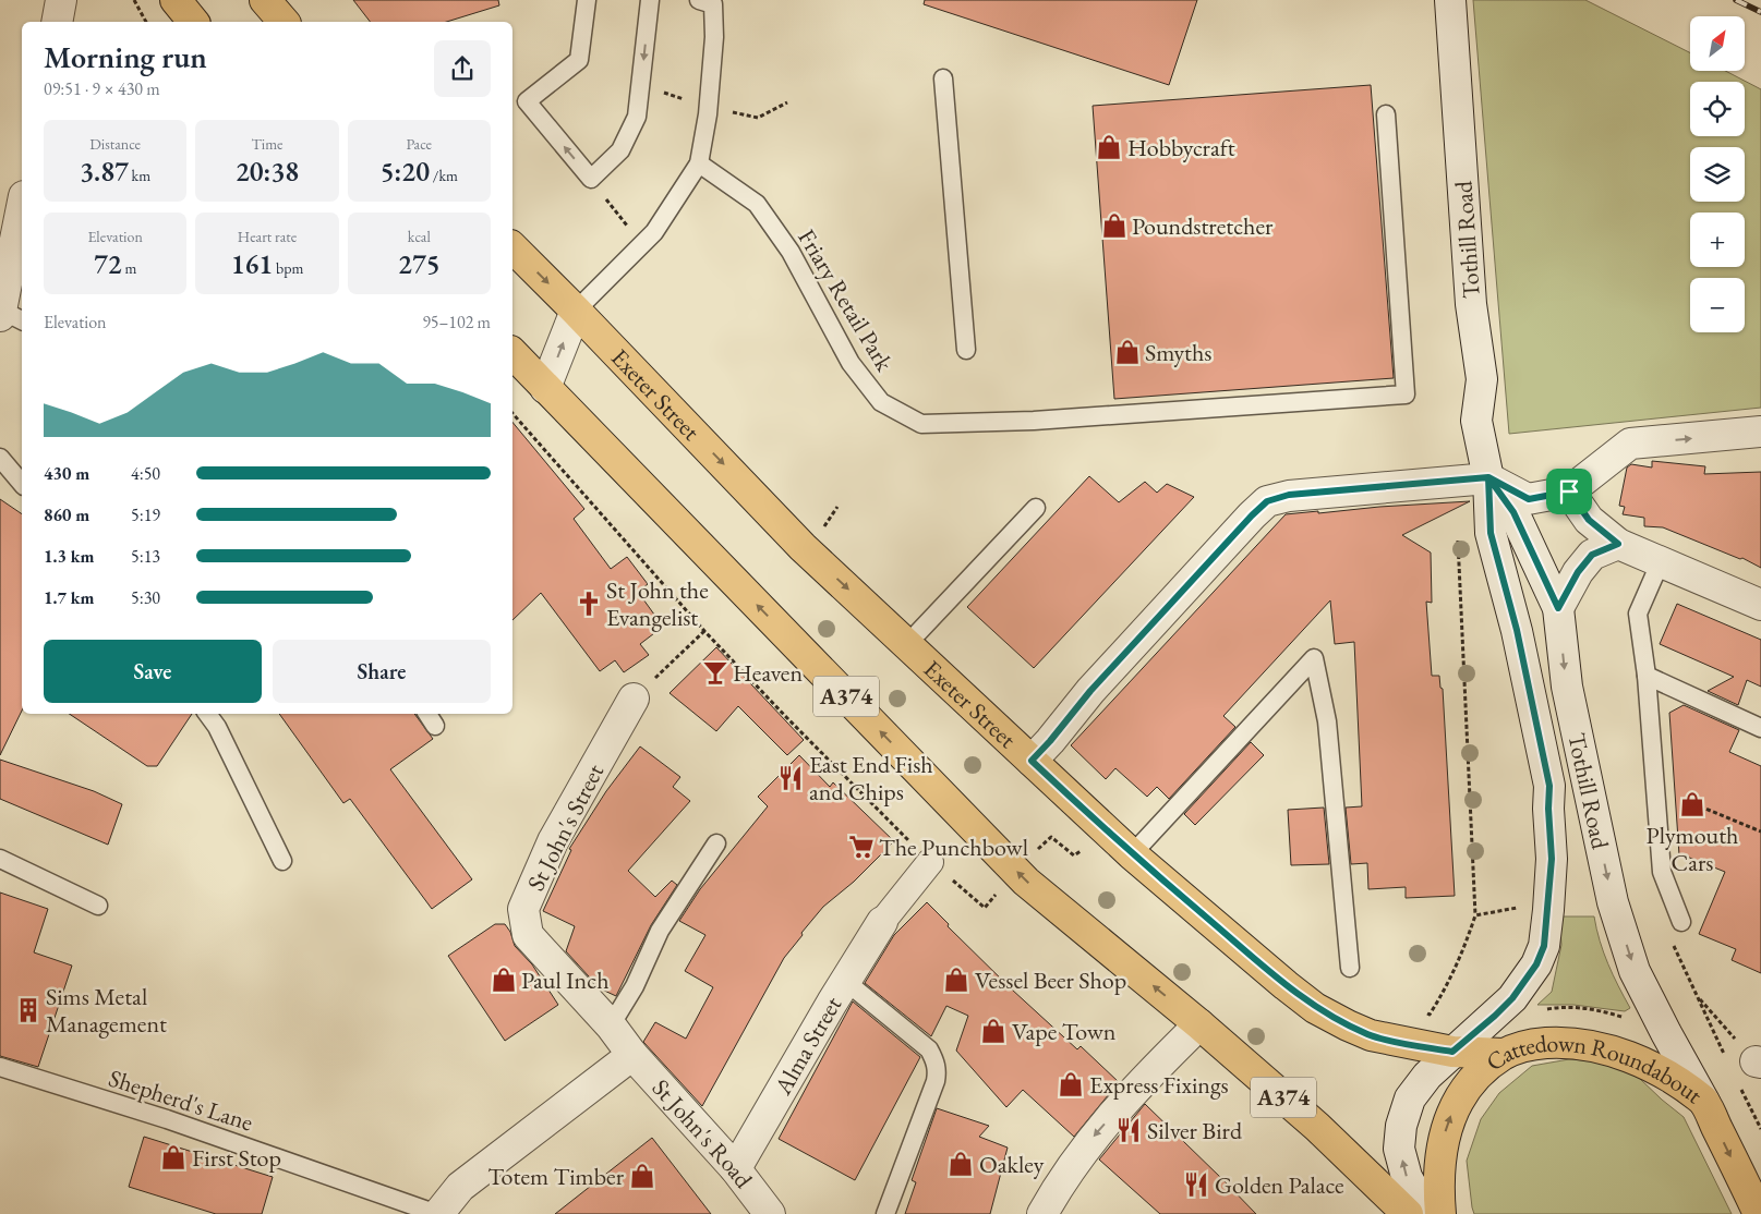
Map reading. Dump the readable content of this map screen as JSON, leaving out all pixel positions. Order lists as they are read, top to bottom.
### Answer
{
  "streets": {
    "main road": ["Exeter Street", "A374", "Cattedown Roundabout"],
    "street": [
      "Tothill Road",
      "St John's Street",
      "Alma Street",
      "St John's Road"
    ],
    "lane": ["Friary Retail Park", "Shepherd's Lane"]
  },
  "crossings": [
    ["Tothill Road", "Exeter Street"],
    ["Tothill Road", "Cattedown Roundabout"],
    ["Exeter Street", "Cattedown Roundabout"],
    ["St John's Street", "St John's Road"],
    ["Alma Street", "St John's Road"]
  ],
  "places": {
    "shop": [
      "Hobbycraft",
      "Poundstretcher",
      "Smyths",
      "Plymouth Cars",
      "Paul Inch",
      "Vessel Beer Shop",
      "Vape Town",
      "Express Fixings",
      "First Stop",
      "Oakley",
      "Totem Timber"
    ],
    "church": ["St John the Evangelist"],
    "bar": ["Heaven"],
    "restaurant": ["East End Fish and Chips", "Silver Bird", "Golden Palace"],
    "supermarket": ["The Punchbowl"],
    "building": ["Sims Metal Management"]
  },
  "north": "top right",
  "page": {
    "map_buttons": ["+", "−"],
    "heading": ["Morning run", "09:51 · 9 × 430 m"],
    "stats": [
      ["Distance", "3.87 km"],
      ["Time", "20:38"],
      ["Pace", "5:20 /km"],
      ["Elevation", "72 m"],
      ["Heart rate", "161 bpm"],
      ["kcal", "275"]
    ],
    "chart": ["Elevation", "95–102 m"],
    "list": [
      {
        "name": "430 m",
        "note": "4:50"
      },
      {
        "name": "860 m",
        "note": "5:19"
      },
      {
        "name": "1.3 km",
        "note": "5:13"
      },
      {
        "name": "1.7 km",
        "note": "5:30"
      }
    ],
    "buttons": ["Save", "Share"]
  }
}
